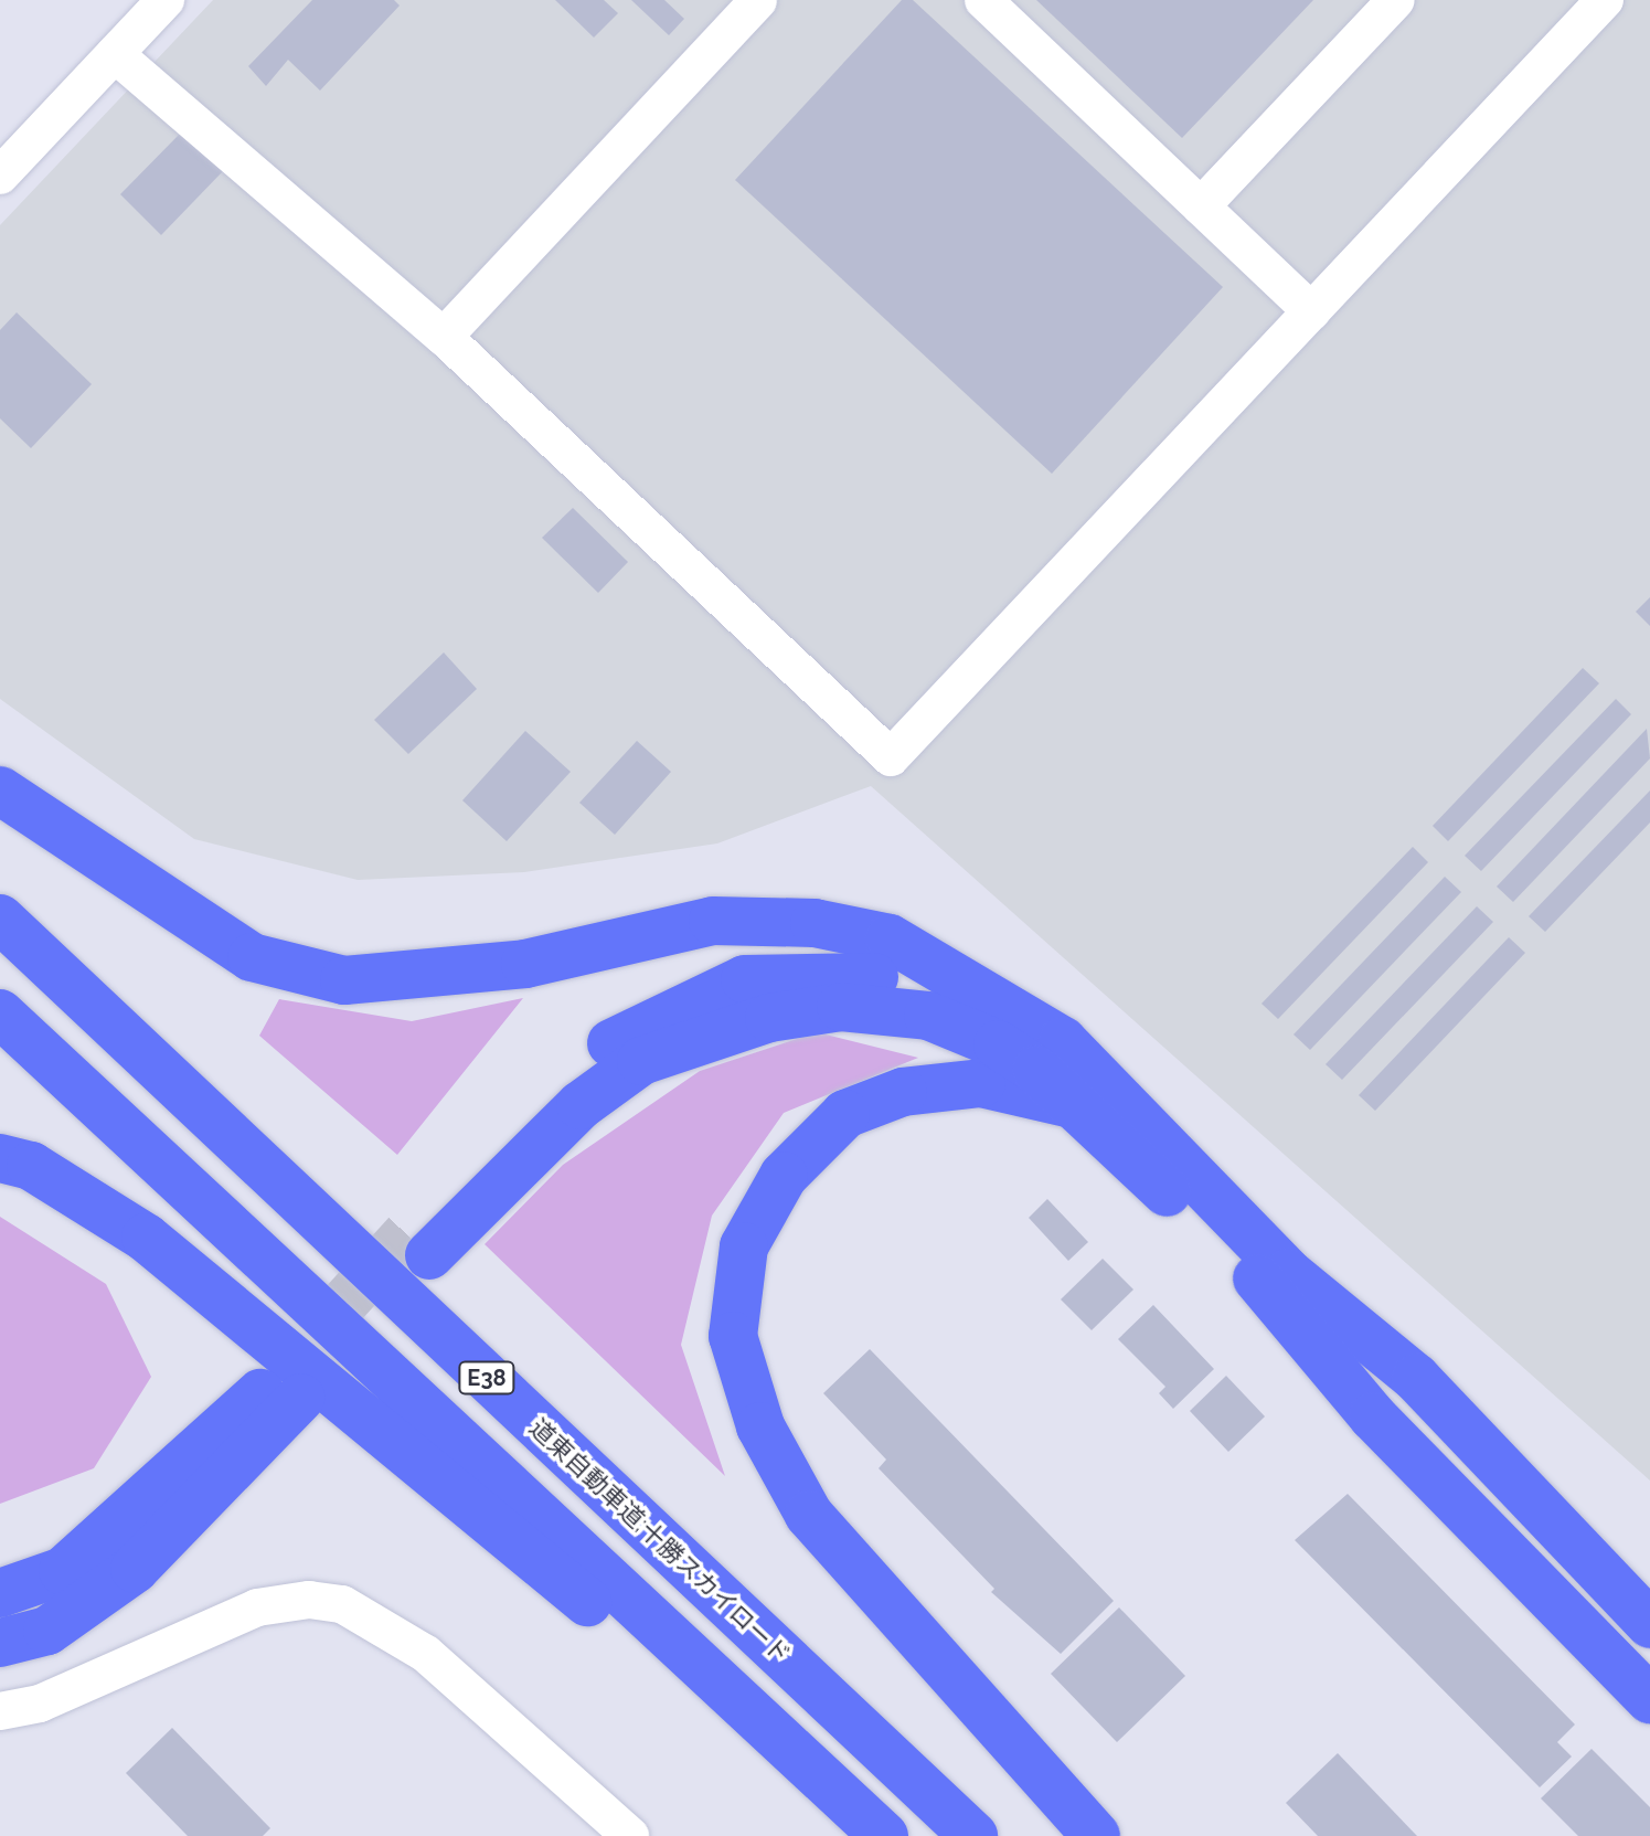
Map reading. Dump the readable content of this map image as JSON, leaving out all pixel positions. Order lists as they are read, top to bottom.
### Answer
{
  "streets": {
    "highway": ["E38", "道東自動車道;十勝スカイロード"]
  }
}
